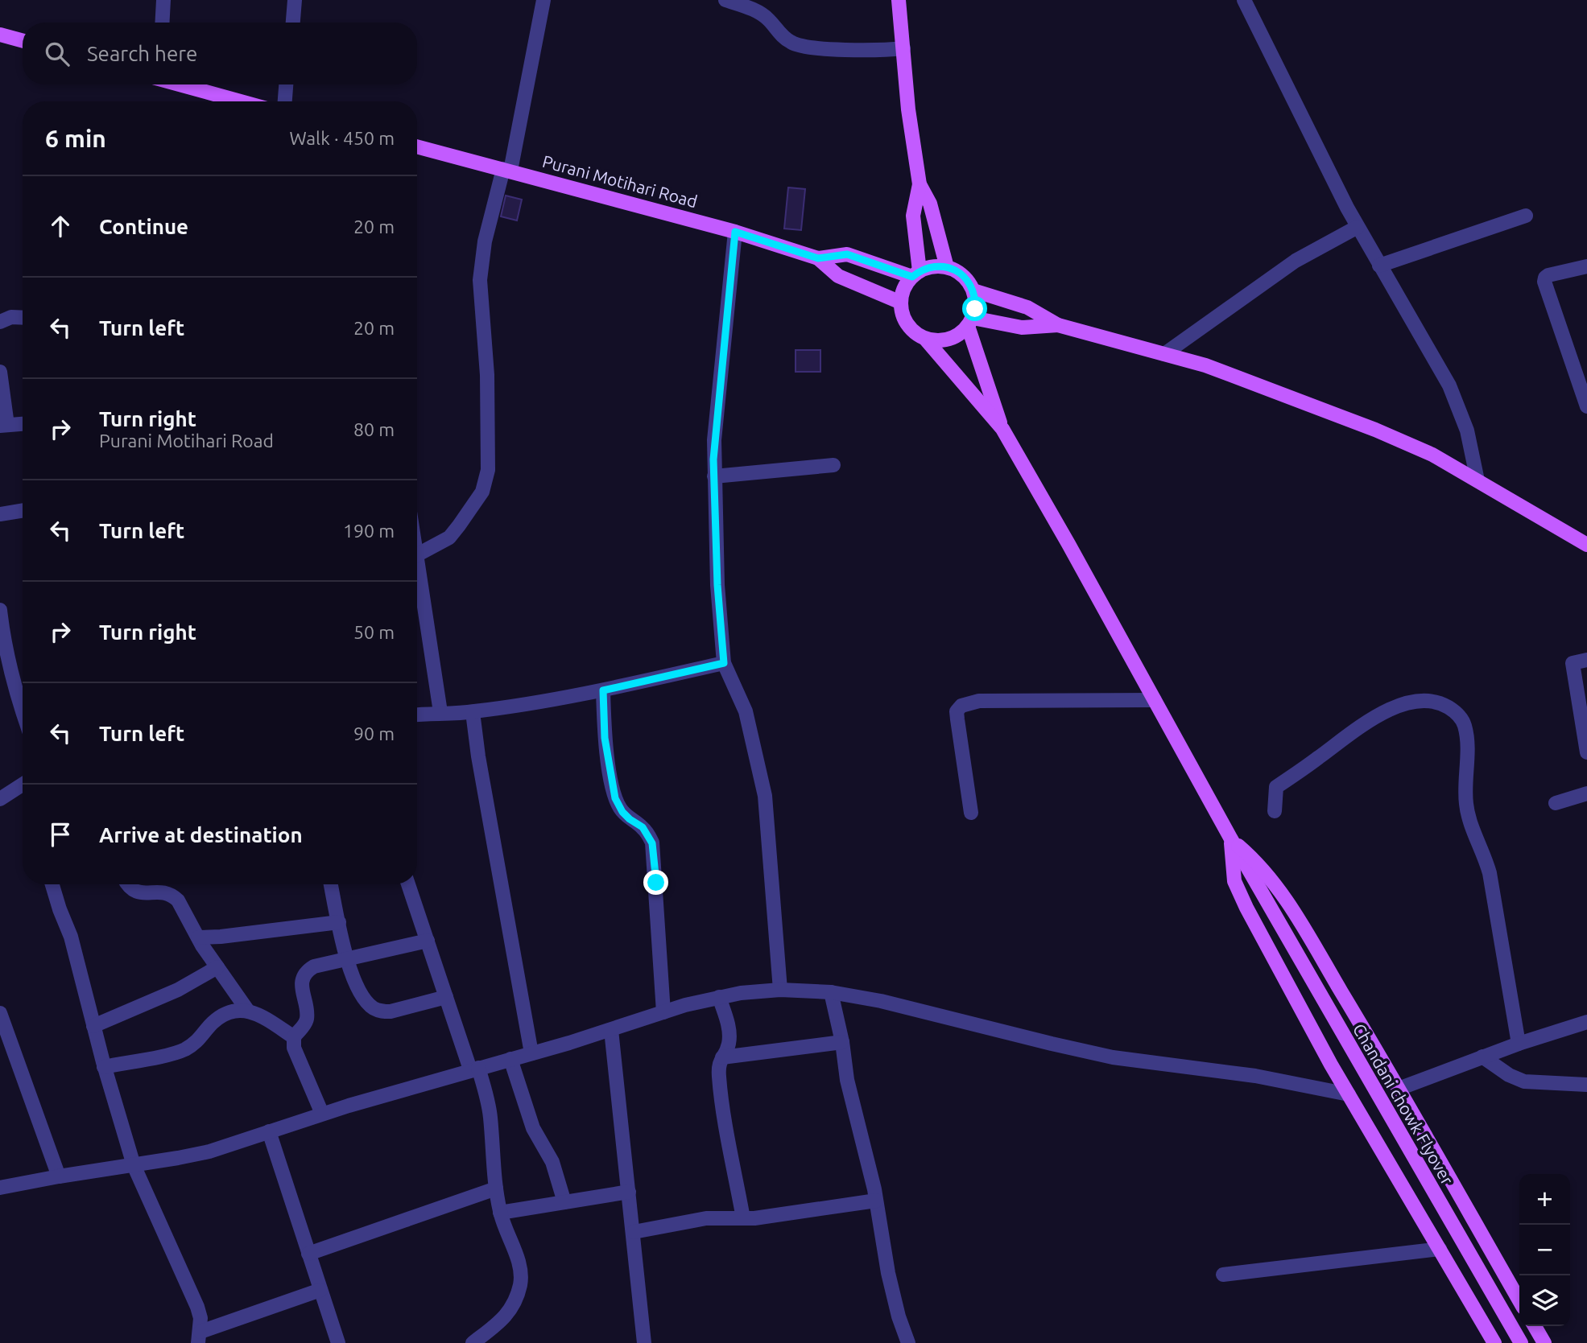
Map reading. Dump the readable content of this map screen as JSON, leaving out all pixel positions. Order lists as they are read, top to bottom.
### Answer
{
  "streets": {
    "main road": ["Purani Motihari Road", "Chandani chowk Flyover"]
  },
  "page": {
    "search": "Search here",
    "heading": ["6 min", "Walk · 450 m"],
    "list": [
      ["Continue", "20 m"],
      ["Turn left", "20 m"],
      ["Turn right", "Purani Motihari Road", "80 m"],
      ["Turn left", "190 m"],
      ["Turn right", "50 m"],
      ["Turn left", "90 m"],
      "Arrive at destination"
    ],
    "map_buttons": ["+", "−"]
  }
}
